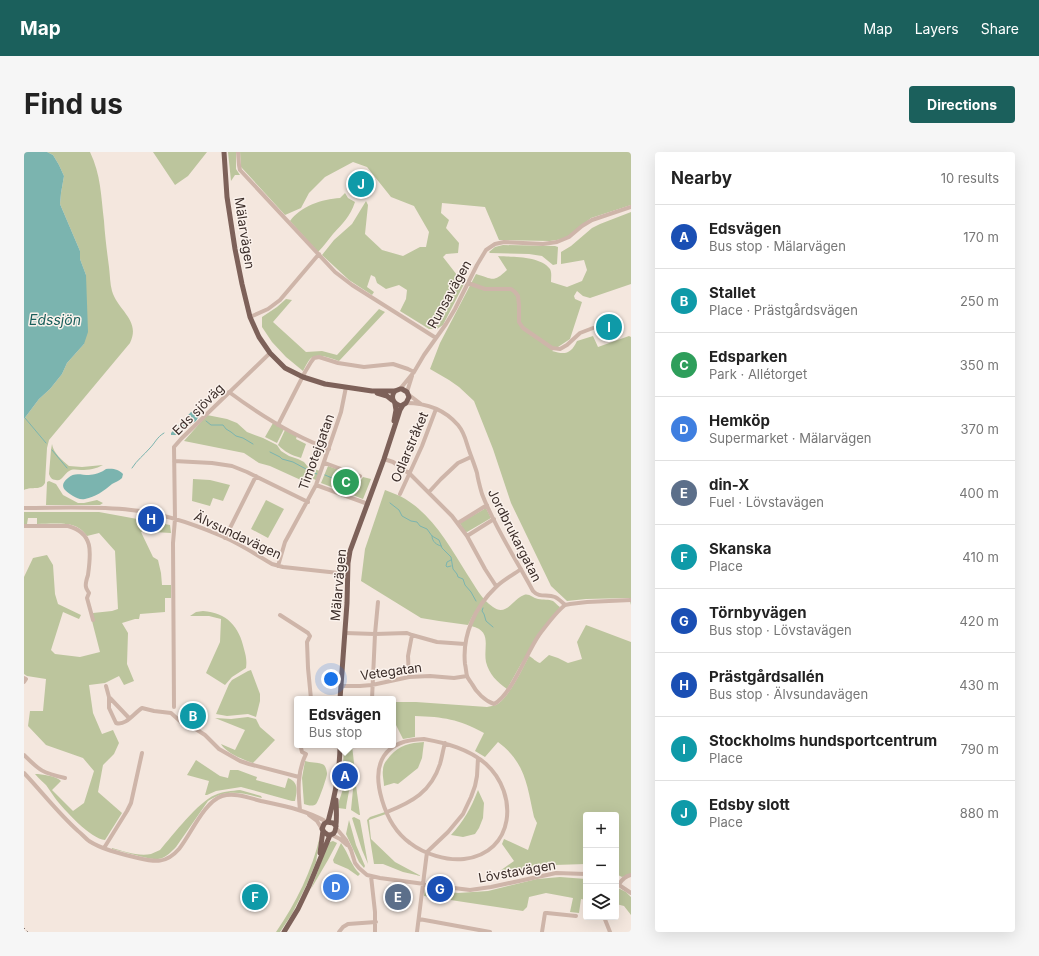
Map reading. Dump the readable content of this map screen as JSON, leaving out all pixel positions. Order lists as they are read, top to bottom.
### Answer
{
  "streets": {
    "main road": ["Mälarvägen"],
    "street": [
      "Runsavägen",
      "Eds sjöväg",
      "Odlarstråket",
      "Timotejgatan",
      "Älvsundavägen",
      "Jordbrukargatan",
      "Vetegatan",
      "Lövstavägen"
    ]
  },
  "crossings": [
    ["Mälarvägen", "Eds sjöväg"],
    ["Mälarvägen", "Timotejgatan"],
    ["Mälarvägen", "Älvsundavägen"],
    ["Mälarvägen", "Jordbrukargatan"],
    ["Mälarvägen", "Vetegatan"],
    ["Eds sjöväg", "Älvsundavägen"],
    ["Odlarstråket", "Jordbrukargatan"],
    ["Timotejgatan", "Älvsundavägen"]
  ],
  "water": ["Edssjön"],
  "page": {
    "header": "Map",
    "nav": ["Map", "Layers", "Share"],
    "buttons": "Directions",
    "title": "Find us",
    "heading": ["Nearby", "10 results"],
    "pins": [
      "J",
      "I",
      "C",
      "H",
      "B",
      "A",
      "D",
      "G",
      "E",
      "F"
    ],
    "list": [
      {
        "mark": "A",
        "name": "Edsvägen",
        "note": "Bus stop · Mälarvägen",
        "value": "170 m"
      },
      {
        "mark": "B",
        "name": "Stallet",
        "note": "Place · Prästgårdsvägen",
        "value": "250 m"
      },
      {
        "mark": "C",
        "name": "Edsparken",
        "note": "Park · Allétorget",
        "value": "350 m"
      },
      {
        "mark": "D",
        "name": "Hemköp",
        "note": "Supermarket · Mälarvägen",
        "value": "370 m"
      },
      {
        "mark": "E",
        "name": "din-X",
        "note": "Fuel · Lövstavägen",
        "value": "400 m"
      },
      {
        "mark": "F",
        "name": "Skanska",
        "note": "Place",
        "value": "410 m"
      },
      {
        "mark": "G",
        "name": "Törnbyvägen",
        "note": "Bus stop · Lövstavägen",
        "value": "420 m"
      },
      {
        "mark": "H",
        "name": "Prästgårdsallén",
        "note": "Bus stop · Älvsundavägen",
        "value": "430 m"
      },
      {
        "mark": "I",
        "name": "Stockholms hundsportcentrum",
        "note": "Place",
        "value": "790 m"
      },
      {
        "mark": "J",
        "name": "Edsby slott",
        "note": "Place",
        "value": "880 m"
      }
    ],
    "popup": ["Edsvägen", "Bus stop"],
    "map_buttons": ["+", "−"]
  }
}
